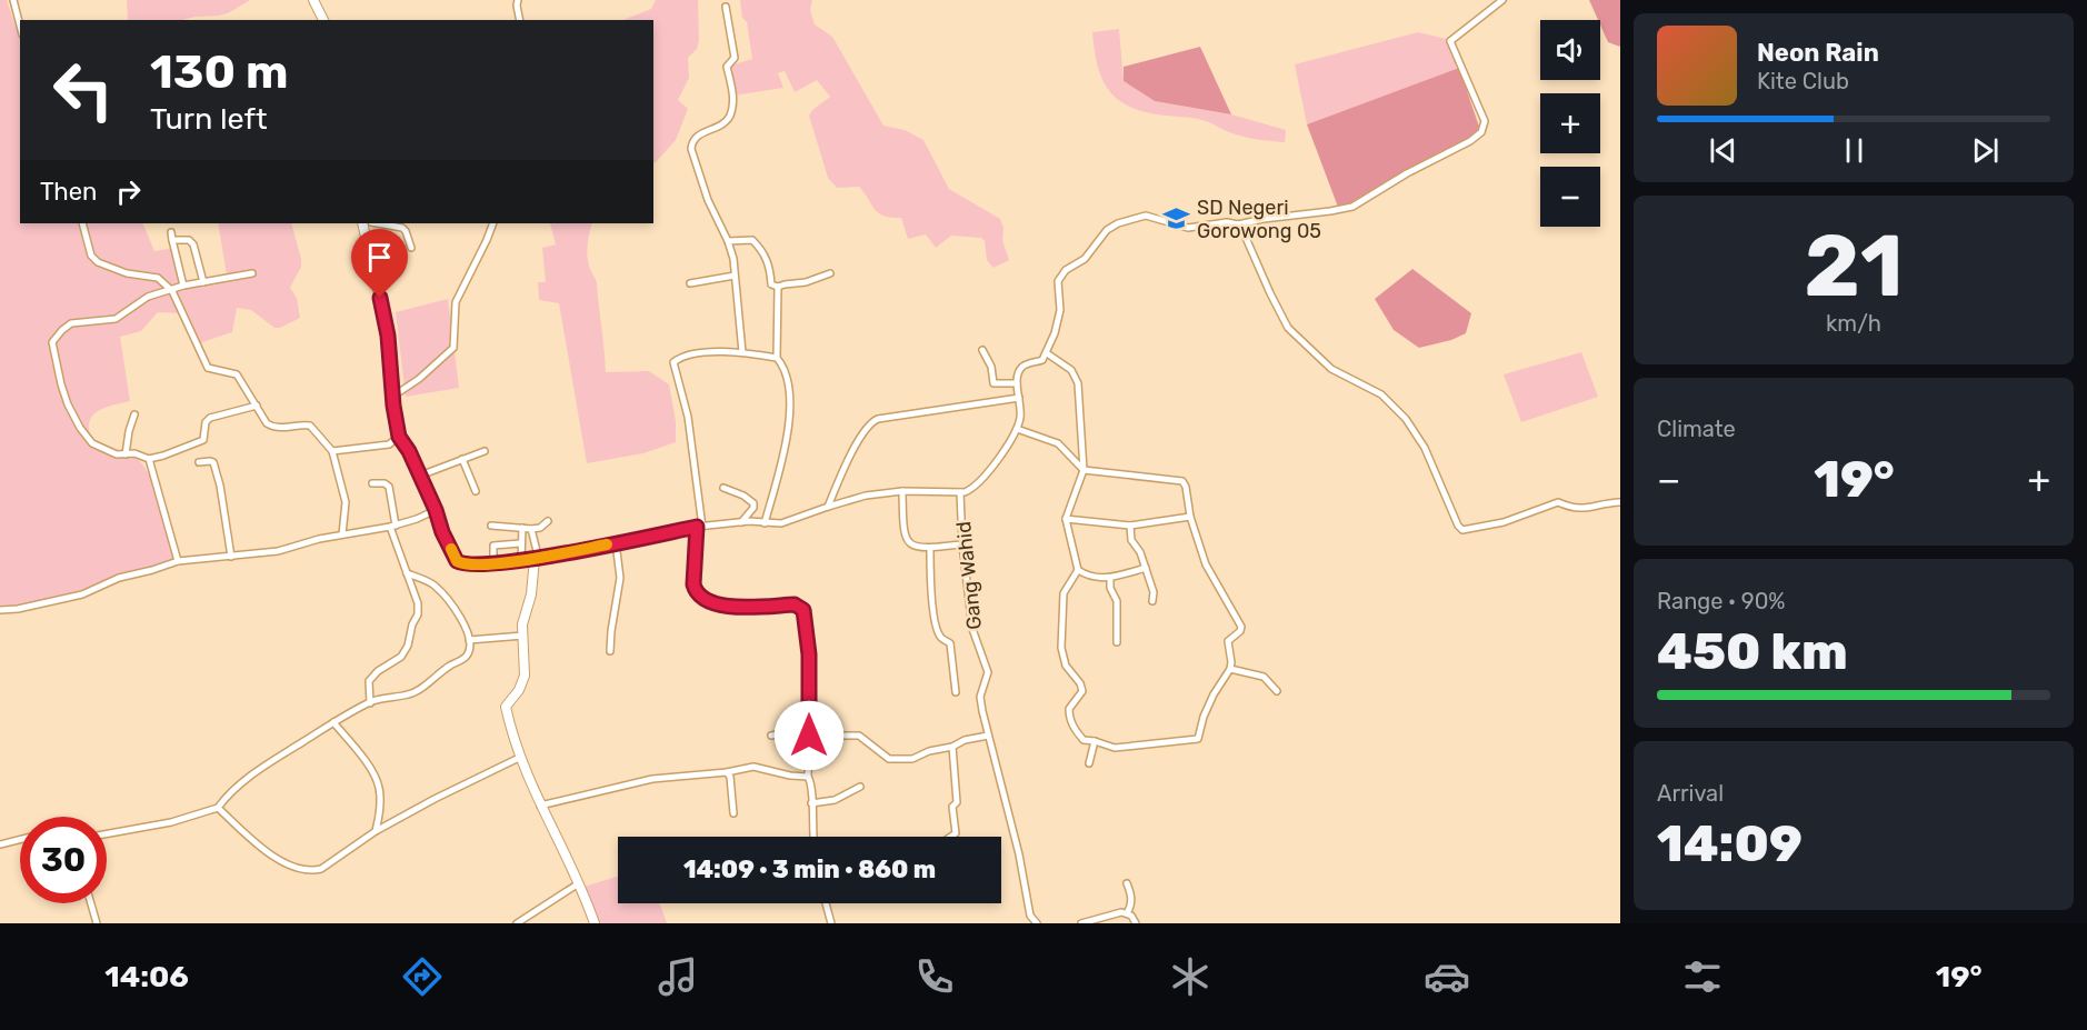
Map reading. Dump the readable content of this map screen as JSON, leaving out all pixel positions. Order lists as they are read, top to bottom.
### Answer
{
  "streets": {
    "street": ["Gang Wahid"]
  },
  "places": {
    "school or university": ["SD Negeri Gorowong 05"]
  },
  "page": {
    "map_buttons": ["+", "−"],
    "turn": ["130 m", "Turn left"],
    "song": ["Neon Rain", "Kite Club"],
    "then": "Then",
    "tile": [
      ["21", "km/h"],
      "Climate",
      ["Range · 90%", "450 km"],
      ["Arrival", "14:09"]
    ],
    "heat": ["−", "19°", "+"],
    "limit": "30",
    "trip": "14:09 · 3 min · 860 m",
    "tabs": ["14:06", "19°"]
  }
}
